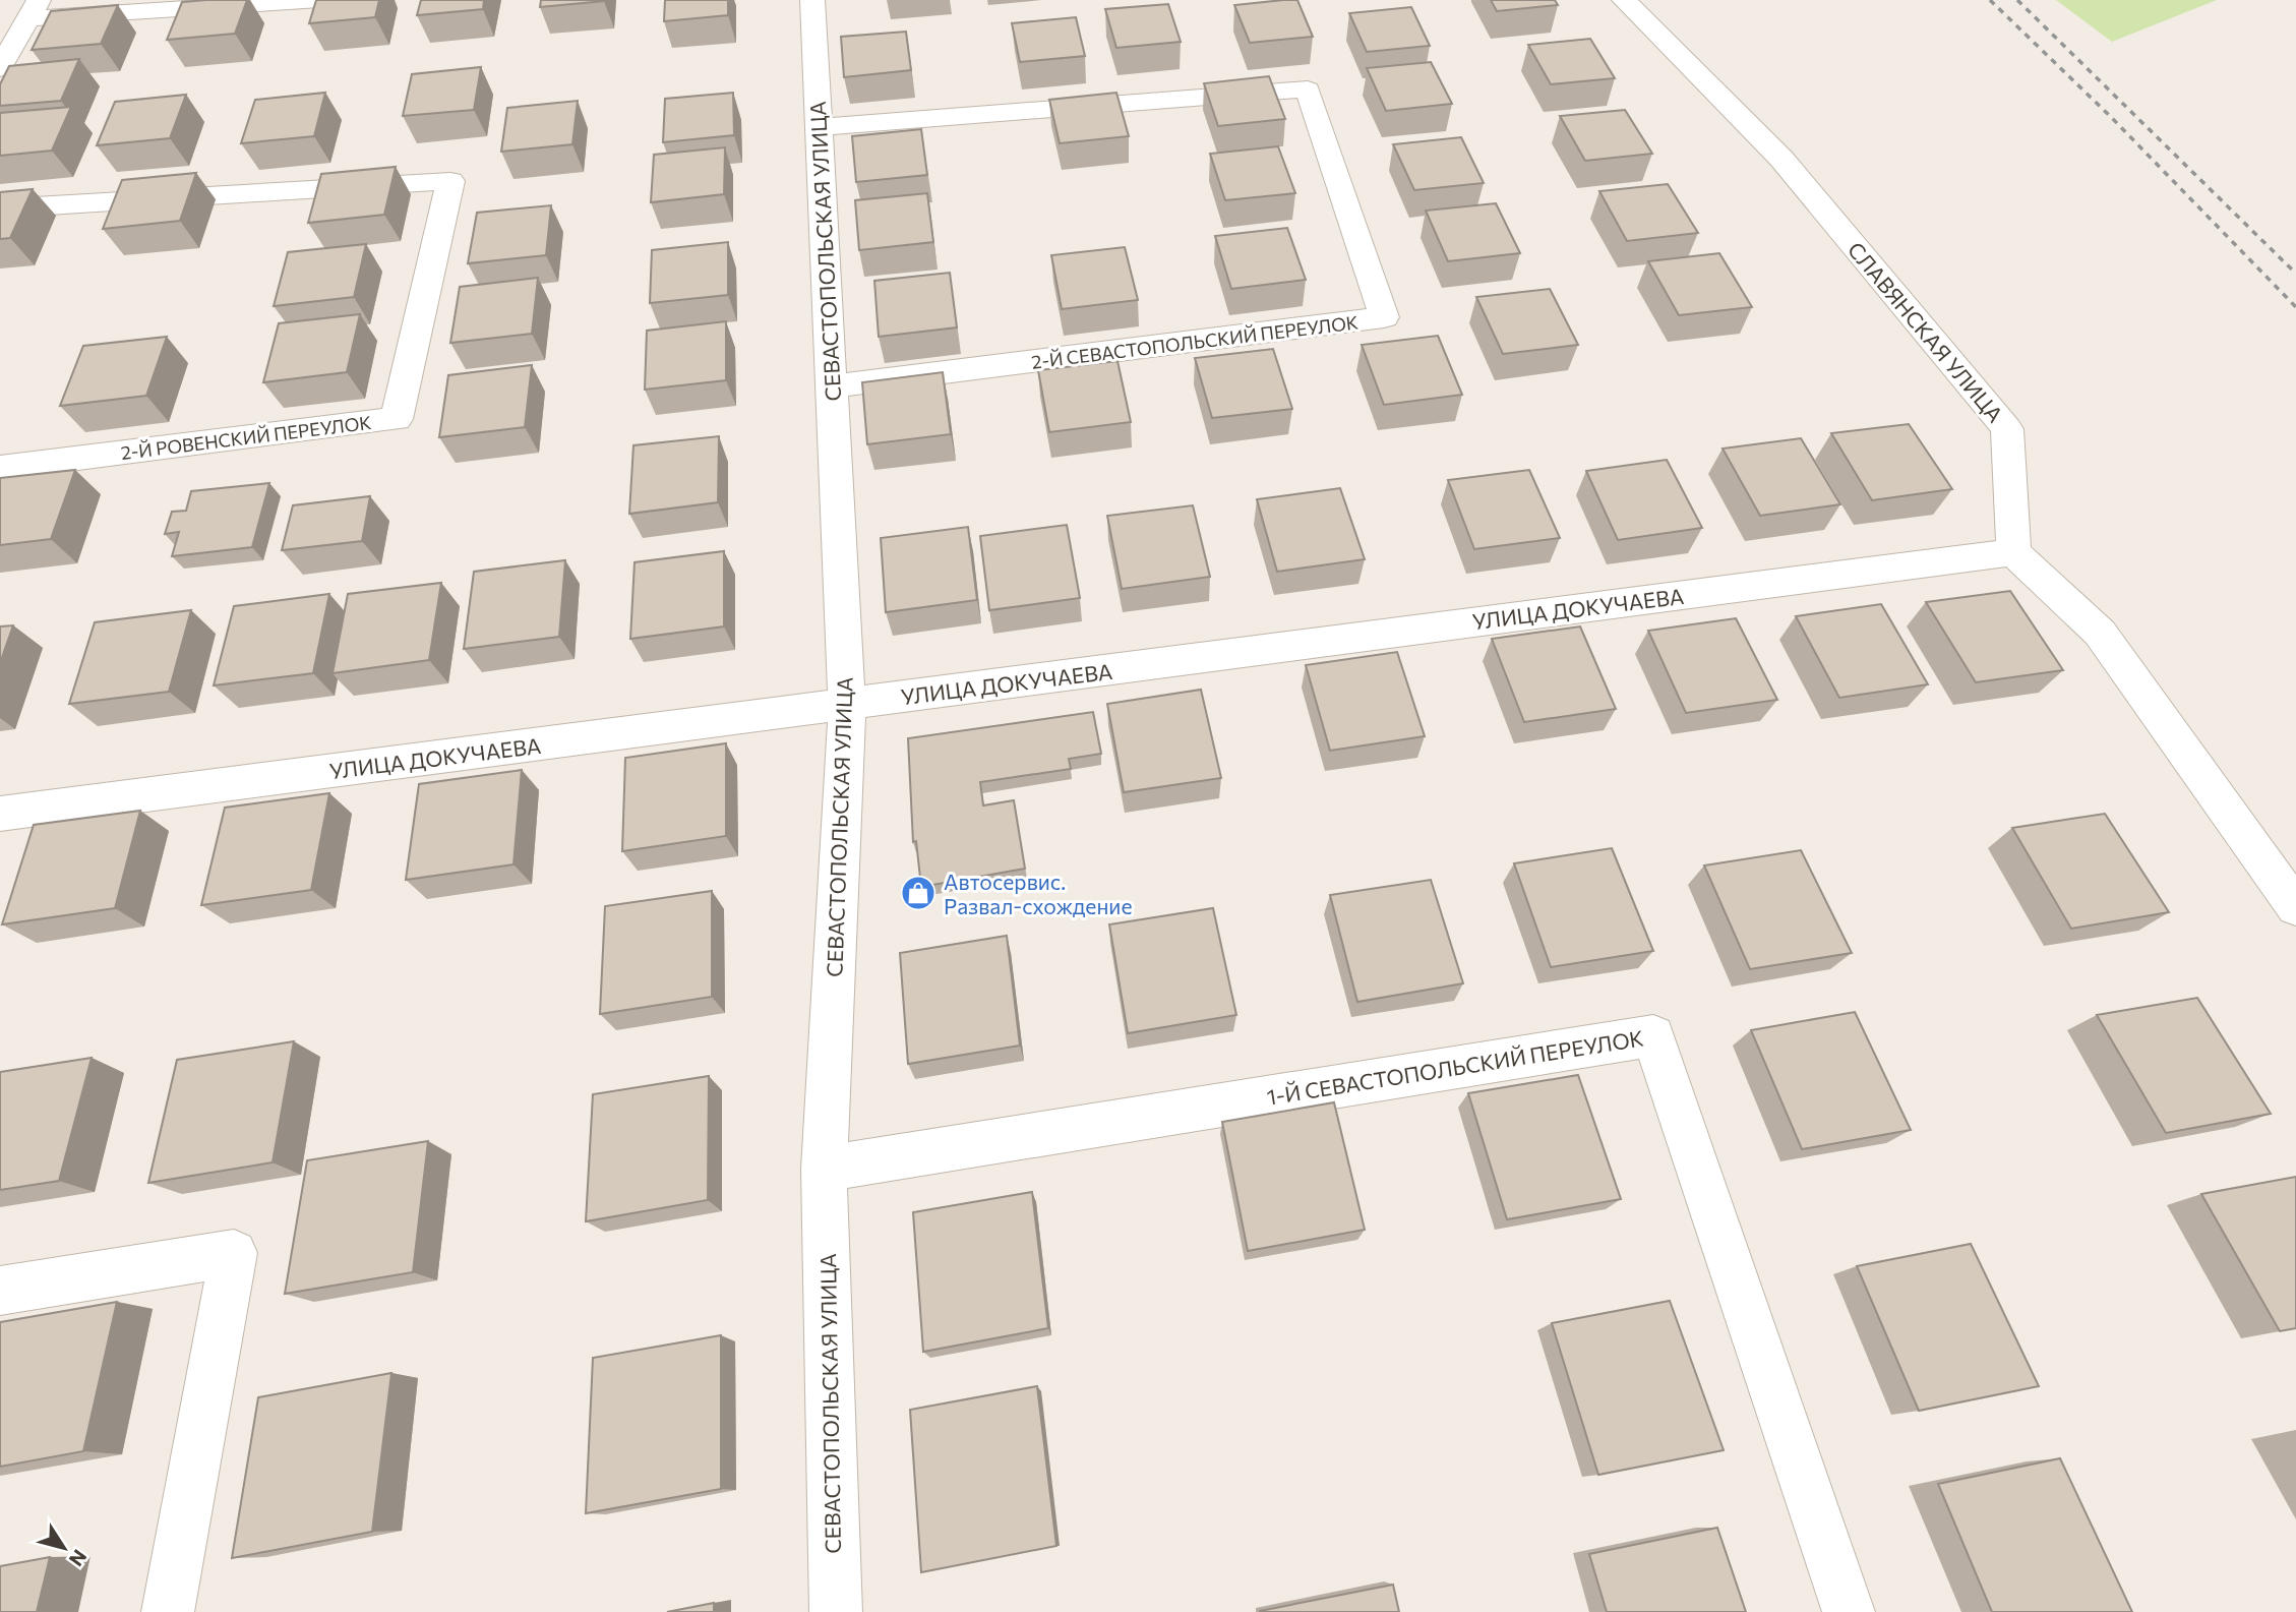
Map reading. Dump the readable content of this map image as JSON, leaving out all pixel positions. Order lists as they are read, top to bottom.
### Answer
{
  "streets": {
    "street": [
      "СЕВАСТОПОЛЬСКАЯ УЛИЦА",
      "СЛАВЯНСКАЯ УЛИЦА",
      "2-Й СЕВАСТОПОЛЬСКИЙ ПЕРЕУЛОК",
      "2-Й РОВЕНСКИЙ ПЕРЕУЛОК",
      "УЛИЦА ДОКУЧАЕВА",
      "1-Й СЕВАСТОПОЛЬСКИЙ ПЕРЕУЛОК"
    ]
  },
  "crossings": [
    ["СЕВАСТОПОЛЬСКАЯ УЛИЦА", "2-Й СЕВАСТОПОЛЬСКИЙ ПЕРЕУЛОК"],
    ["СЕВАСТОПОЛЬСКАЯ УЛИЦА", "УЛИЦА ДОКУЧАЕВА"],
    ["СЕВАСТОПОЛЬСКАЯ УЛИЦА", "1-Й СЕВАСТОПОЛЬСКИЙ ПЕРЕУЛОК"],
    ["СЛАВЯНСКАЯ УЛИЦА", "УЛИЦА ДОКУЧАЕВА"]
  ],
  "places": {
    "shop": ["Автосервис. Развал-схождение"]
  },
  "north": "bottom right"
}
